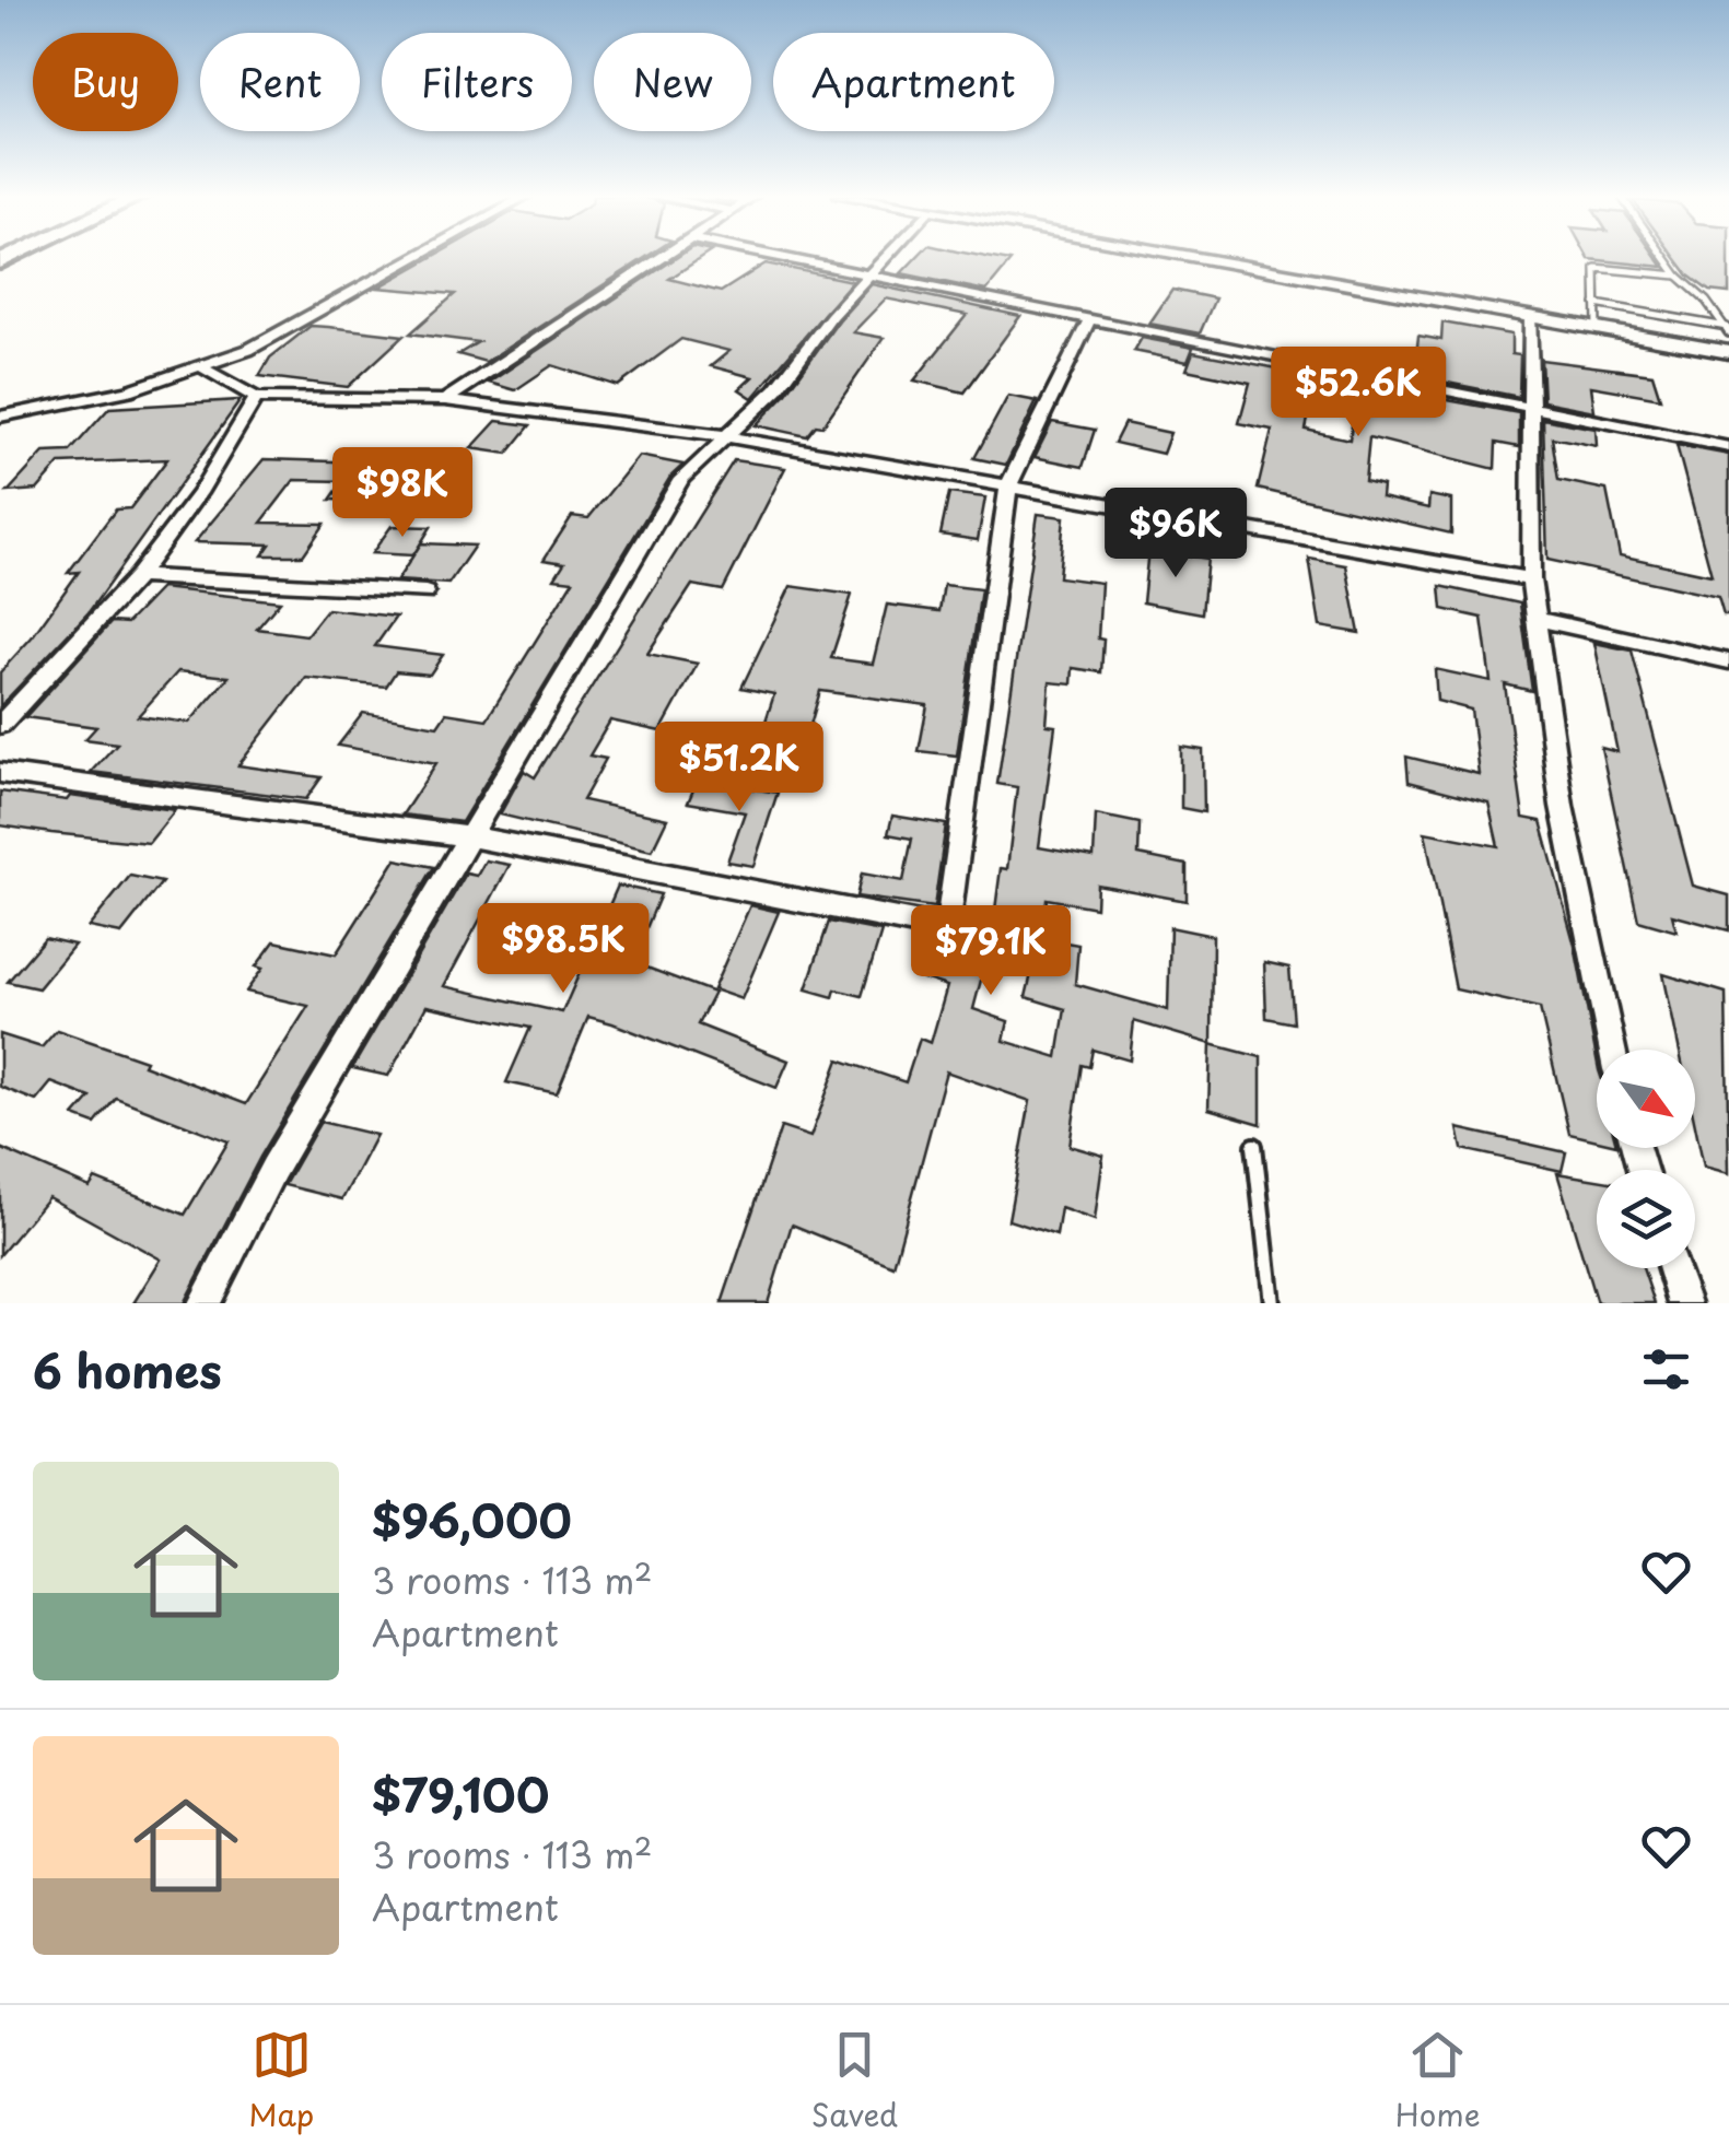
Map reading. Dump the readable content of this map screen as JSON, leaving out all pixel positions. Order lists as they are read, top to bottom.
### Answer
{
  "north": "bottom right",
  "page": {
    "chip": [
      "Buy",
      "Rent",
      "Filters",
      "New",
      "Apartment"
    ],
    "price": [
      "$52.6K",
      "$98K",
      "$96K",
      "$51.2K",
      "$98.5K",
      "$79.1K"
    ],
    "heading": "6 homes",
    "list": [
      {
        "name": "$96,000",
        "note": "3 rooms · 113 m² · Apartment"
      },
      {
        "name": "$79,100",
        "note": "3 rooms · 113 m² · Apartment"
      }
    ],
    "tabs": ["Map", "Saved", "Home"]
  }
}
